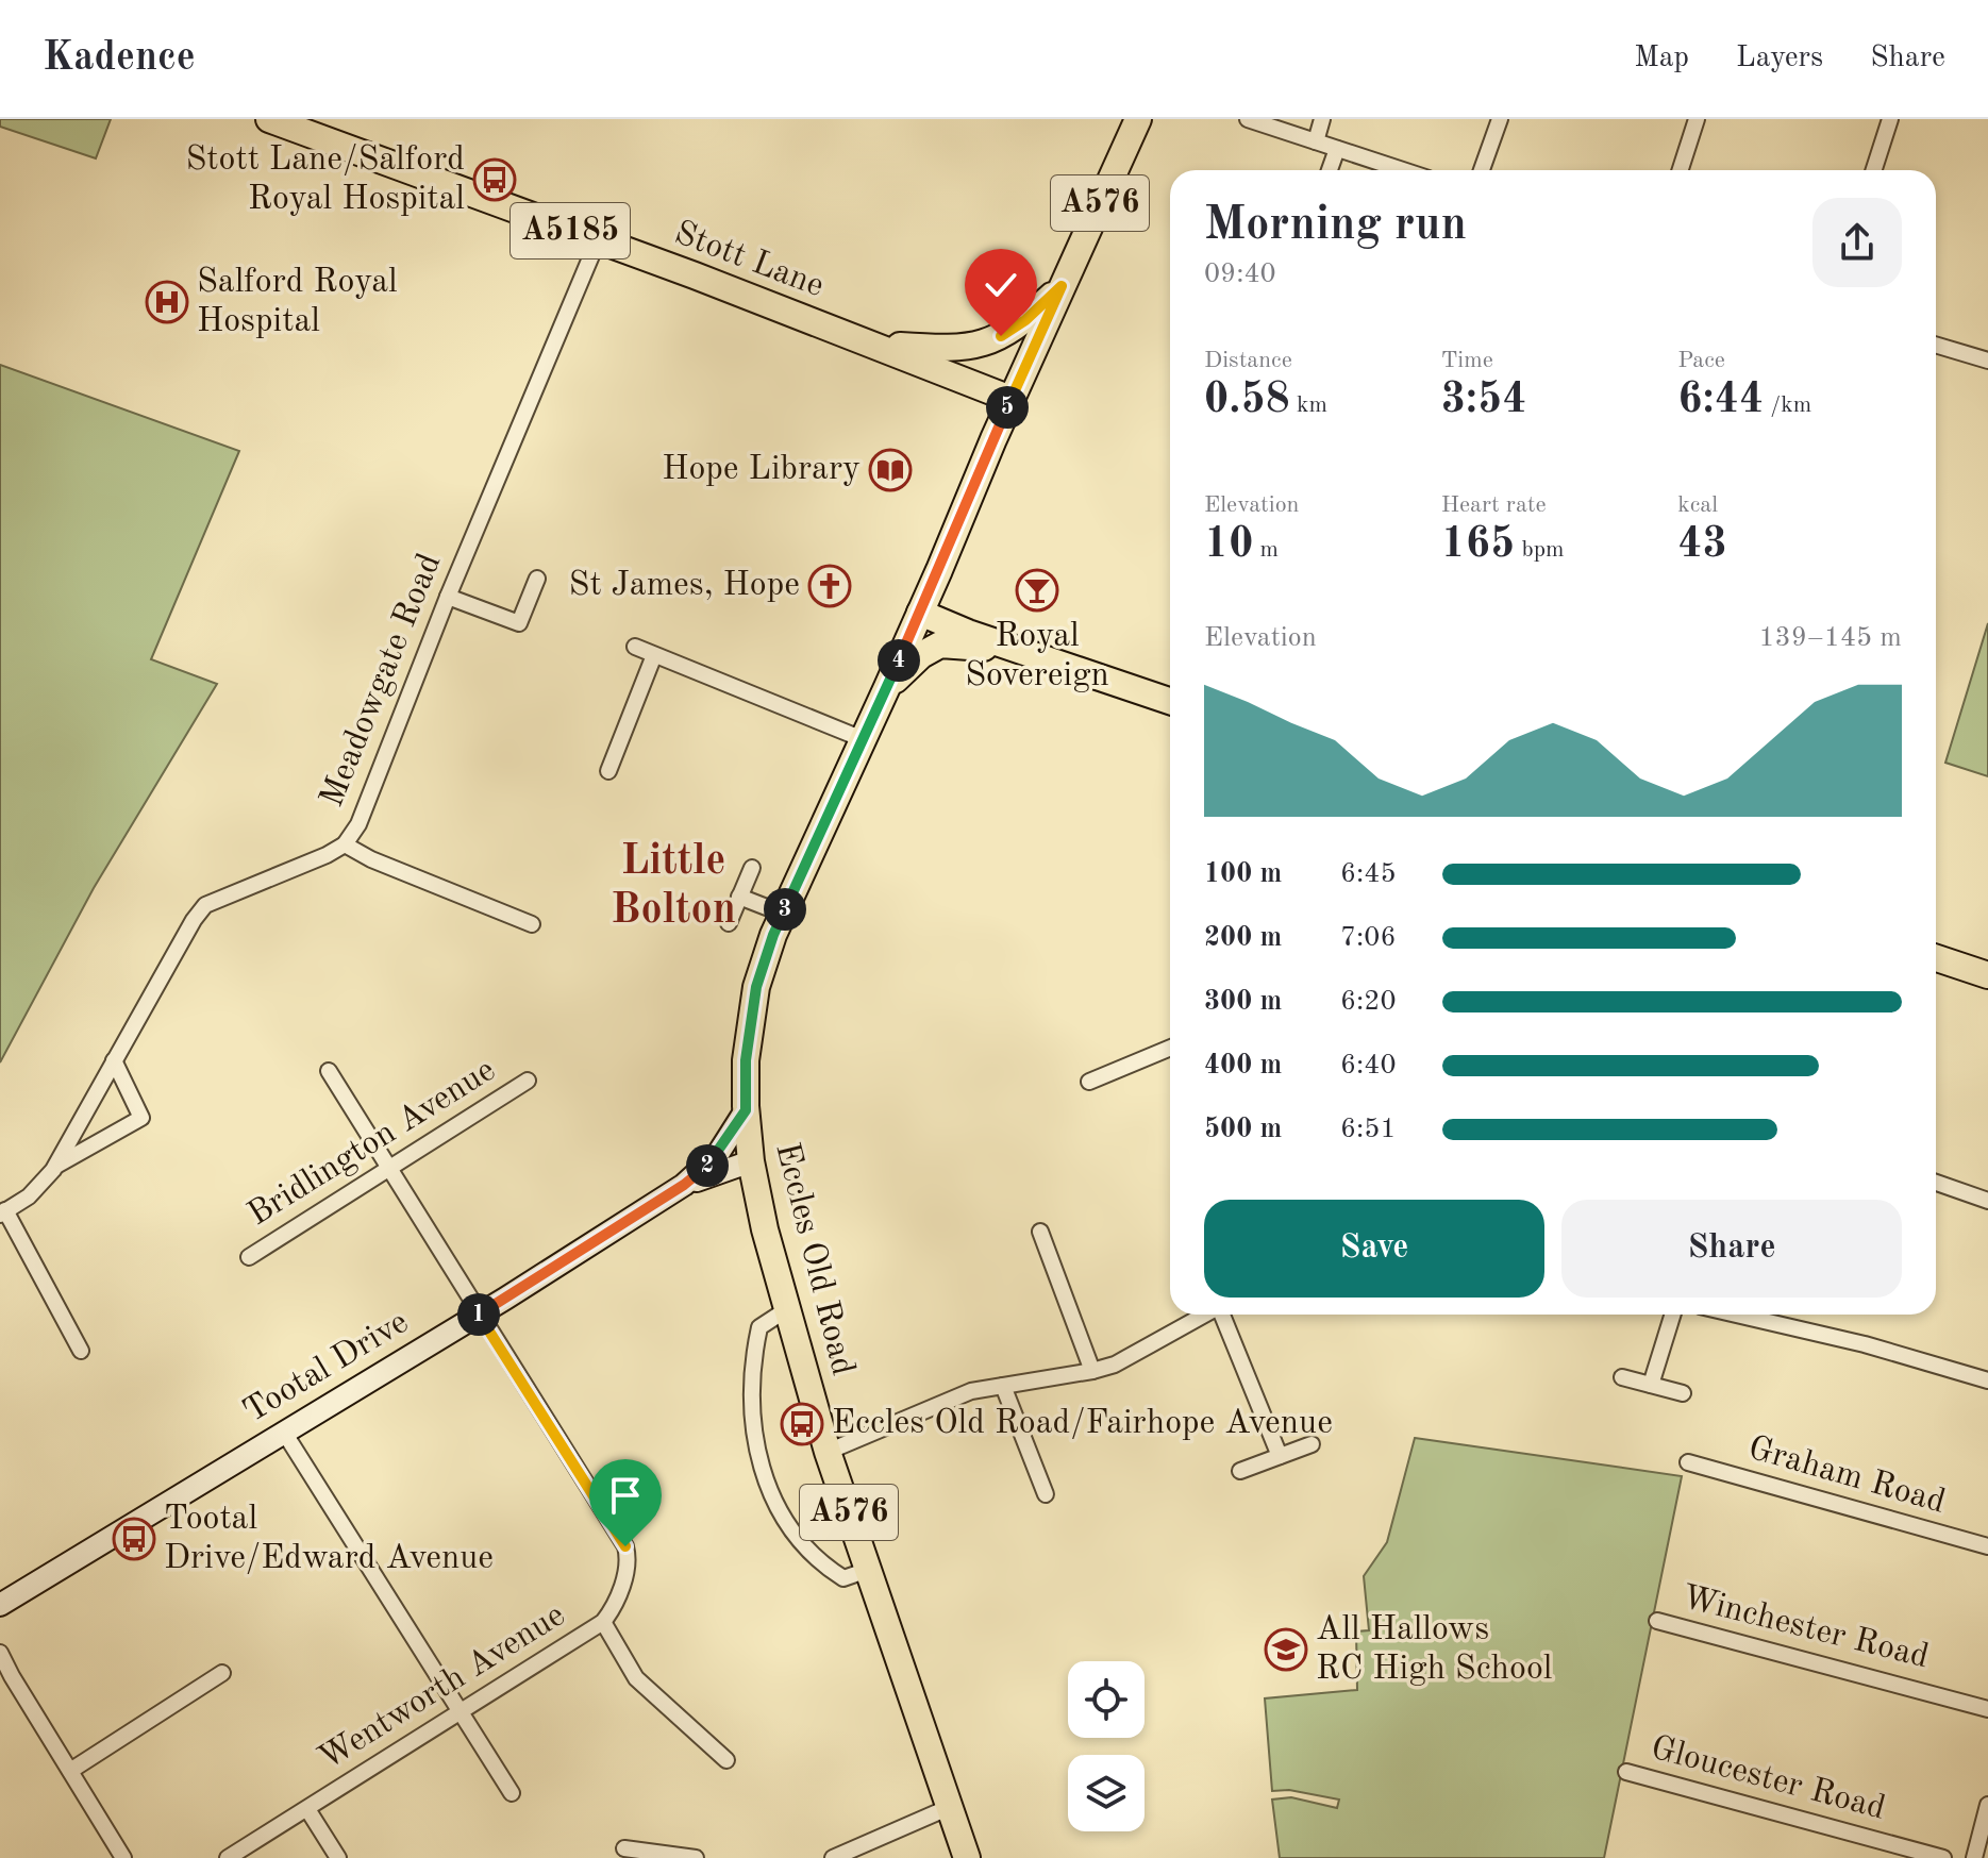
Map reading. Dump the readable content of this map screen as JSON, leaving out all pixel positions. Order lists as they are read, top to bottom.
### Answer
{
  "streets": {
    "main road": [
      "A576",
      "A5185",
      "Stott Lane",
      "Eccles Old Road"
    ],
    "street": [
      "Meadowgate Road",
      "Bridlington Avenue",
      "Tootal Drive",
      "Graham Road",
      "Winchester Road",
      "Wentworth Avenue",
      "Gloucester Road"
    ]
  },
  "crossings": [
    ["Stott Lane", "Meadowgate Road"],
    ["Stott Lane", "Eccles Old Road"],
    ["Bridlington Avenue", "Wentworth Avenue"],
    ["Eccles Old Road", "Tootal Drive"],
    ["Tootal Drive", "Wentworth Avenue"]
  ],
  "districts": ["Little Bolton"],
  "places": {
    "bus stop": ["Stott Lane/Salford Royal Hospital", "Eccles Old Road/Fairhope Avenue", "Tootal Drive/Edward Avenue"],
    "hospital": ["Salford Royal Hospital"],
    "library": ["Hope Library"],
    "church": ["St James, Hope"],
    "bar": ["Royal Sovereign"],
    "school or university": ["All Hallows RC High School"]
  },
  "page": {
    "header": "Kadence",
    "nav": ["Map", "Layers", "Share"],
    "heading": ["Morning run", "09:40"],
    "stats": [
      ["Distance", "0.58 km"],
      ["Time", "3:54"],
      ["Pace", "6:44 /km"],
      ["Elevation", "10 m"],
      ["Heart rate", "165 bpm"],
      ["kcal", "43"]
    ],
    "pins": [
      "5",
      "4",
      "3",
      "2",
      "1"
    ],
    "chart": ["Elevation", "139–145 m"],
    "list": [
      {
        "name": "100 m",
        "note": "6:45"
      },
      {
        "name": "200 m",
        "note": "7:06"
      },
      {
        "name": "300 m",
        "note": "6:20"
      },
      {
        "name": "400 m",
        "note": "6:40"
      },
      {
        "name": "500 m",
        "note": "6:51"
      }
    ],
    "buttons": ["Save", "Share"]
  }
}
